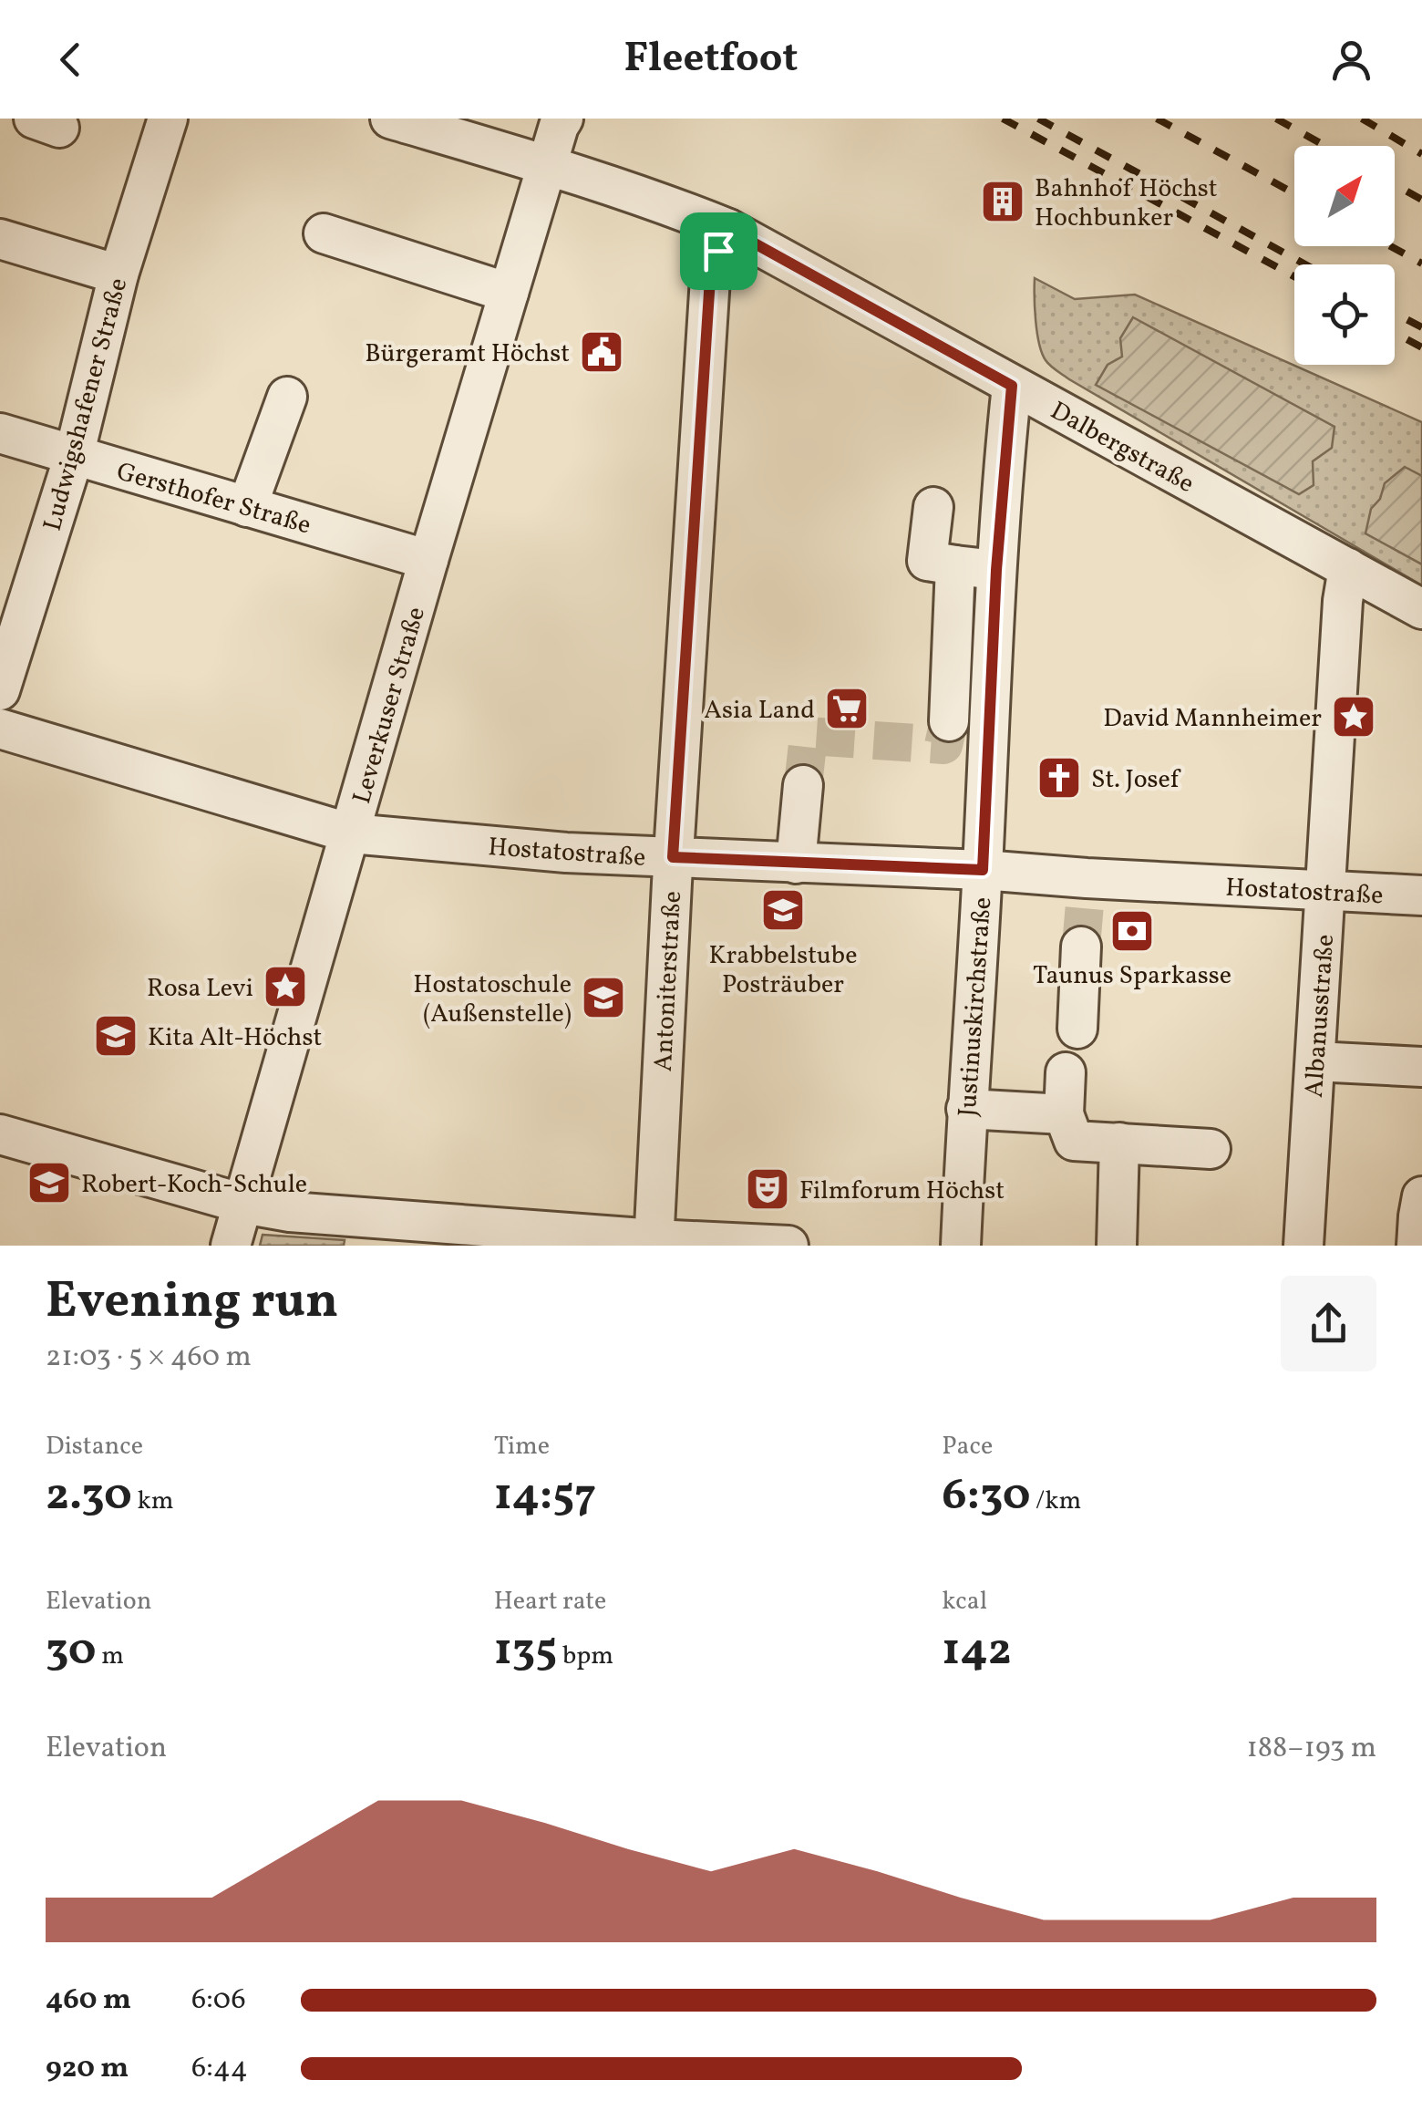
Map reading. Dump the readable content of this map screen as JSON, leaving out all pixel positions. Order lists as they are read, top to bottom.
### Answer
{
  "streets": {
    "street": [
      "Ludwigshafener Straße",
      "Dalbergstraße",
      "Gersthofer Straße",
      "Leverkuser Straße",
      "Hostatostraße",
      "Antoniterstraße",
      "Justinuskirchstraße",
      "Albanusstraße"
    ]
  },
  "crossings": [
    ["Ludwigshafener Straße", "Gersthofer Straße"],
    ["Dalbergstraße", "Leverkuser Straße"],
    ["Dalbergstraße", "Antoniterstraße"],
    ["Dalbergstraße", "Justinuskirchstraße"],
    ["Dalbergstraße", "Albanusstraße"],
    ["Gersthofer Straße", "Leverkuser Straße"],
    ["Leverkuser Straße", "Hostatostraße"],
    ["Hostatostraße", "Antoniterstraße"],
    ["Hostatostraße", "Justinuskirchstraße"],
    ["Hostatostraße", "Albanusstraße"]
  ],
  "places": {
    "building": ["Bahnhof Höchst Hochbunker"],
    "public building": ["Bürgeramt Höchst"],
    "supermarket": ["Asia Land"],
    "place": ["David Mannheimer", "Rosa Levi"],
    "church": ["St. Josef"],
    "school or university": [
      "Krabbelstube Posträuber",
      "Hostatoschule (Außenstelle)",
      "Kita Alt-Höchst",
      "Robert-Koch-Schule"
    ],
    "bank": ["Taunus Sparkasse"],
    "theatre": ["Filmforum Höchst"]
  },
  "north": "top right",
  "page": {
    "header": "Fleetfoot",
    "heading": ["Evening run", "21:03 · 5 × 460 m"],
    "stats": [
      ["Distance", "2.30 km"],
      ["Time", "14:57"],
      ["Pace", "6:30 /km"],
      ["Elevation", "30 m"],
      ["Heart rate", "135 bpm"],
      ["kcal", "142"]
    ],
    "chart": ["Elevation", "188–193 m"],
    "list": [
      {
        "name": "460 m",
        "note": "6:06"
      },
      {
        "name": "920 m",
        "note": "6:44"
      }
    ]
  }
}
